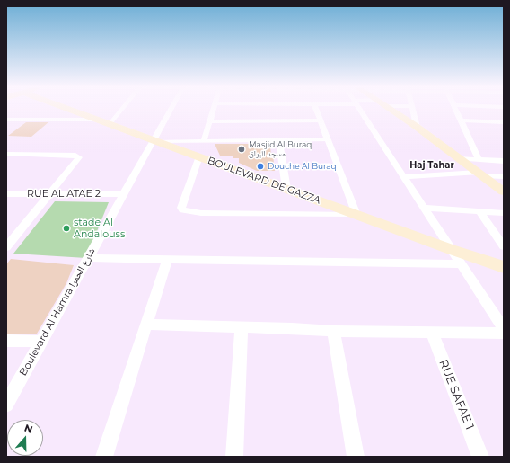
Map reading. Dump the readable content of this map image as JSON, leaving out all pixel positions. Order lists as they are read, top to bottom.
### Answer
{
  "streets": {
    "street": [
      "BOULEVARD DE GAZZA",
      "RUE AL ATAE 2",
      "Boulevard Al Hamra شارع الحمرا",
      "RUE SAFAE 1"
    ]
  },
  "crossings": [
    ["BOULEVARD DE GAZZA", "Boulevard Al Hamra شارع الحمرا"],
    ["RUE AL ATAE 2", "Boulevard Al Hamra شارع الحمرا"]
  ],
  "districts": ["Haj Tahar"],
  "places": ["Masjid Al Buraq مسجد البراق", "Douche Al Buraq", "stade Al Andalouss"],
  "north": "top"
}
